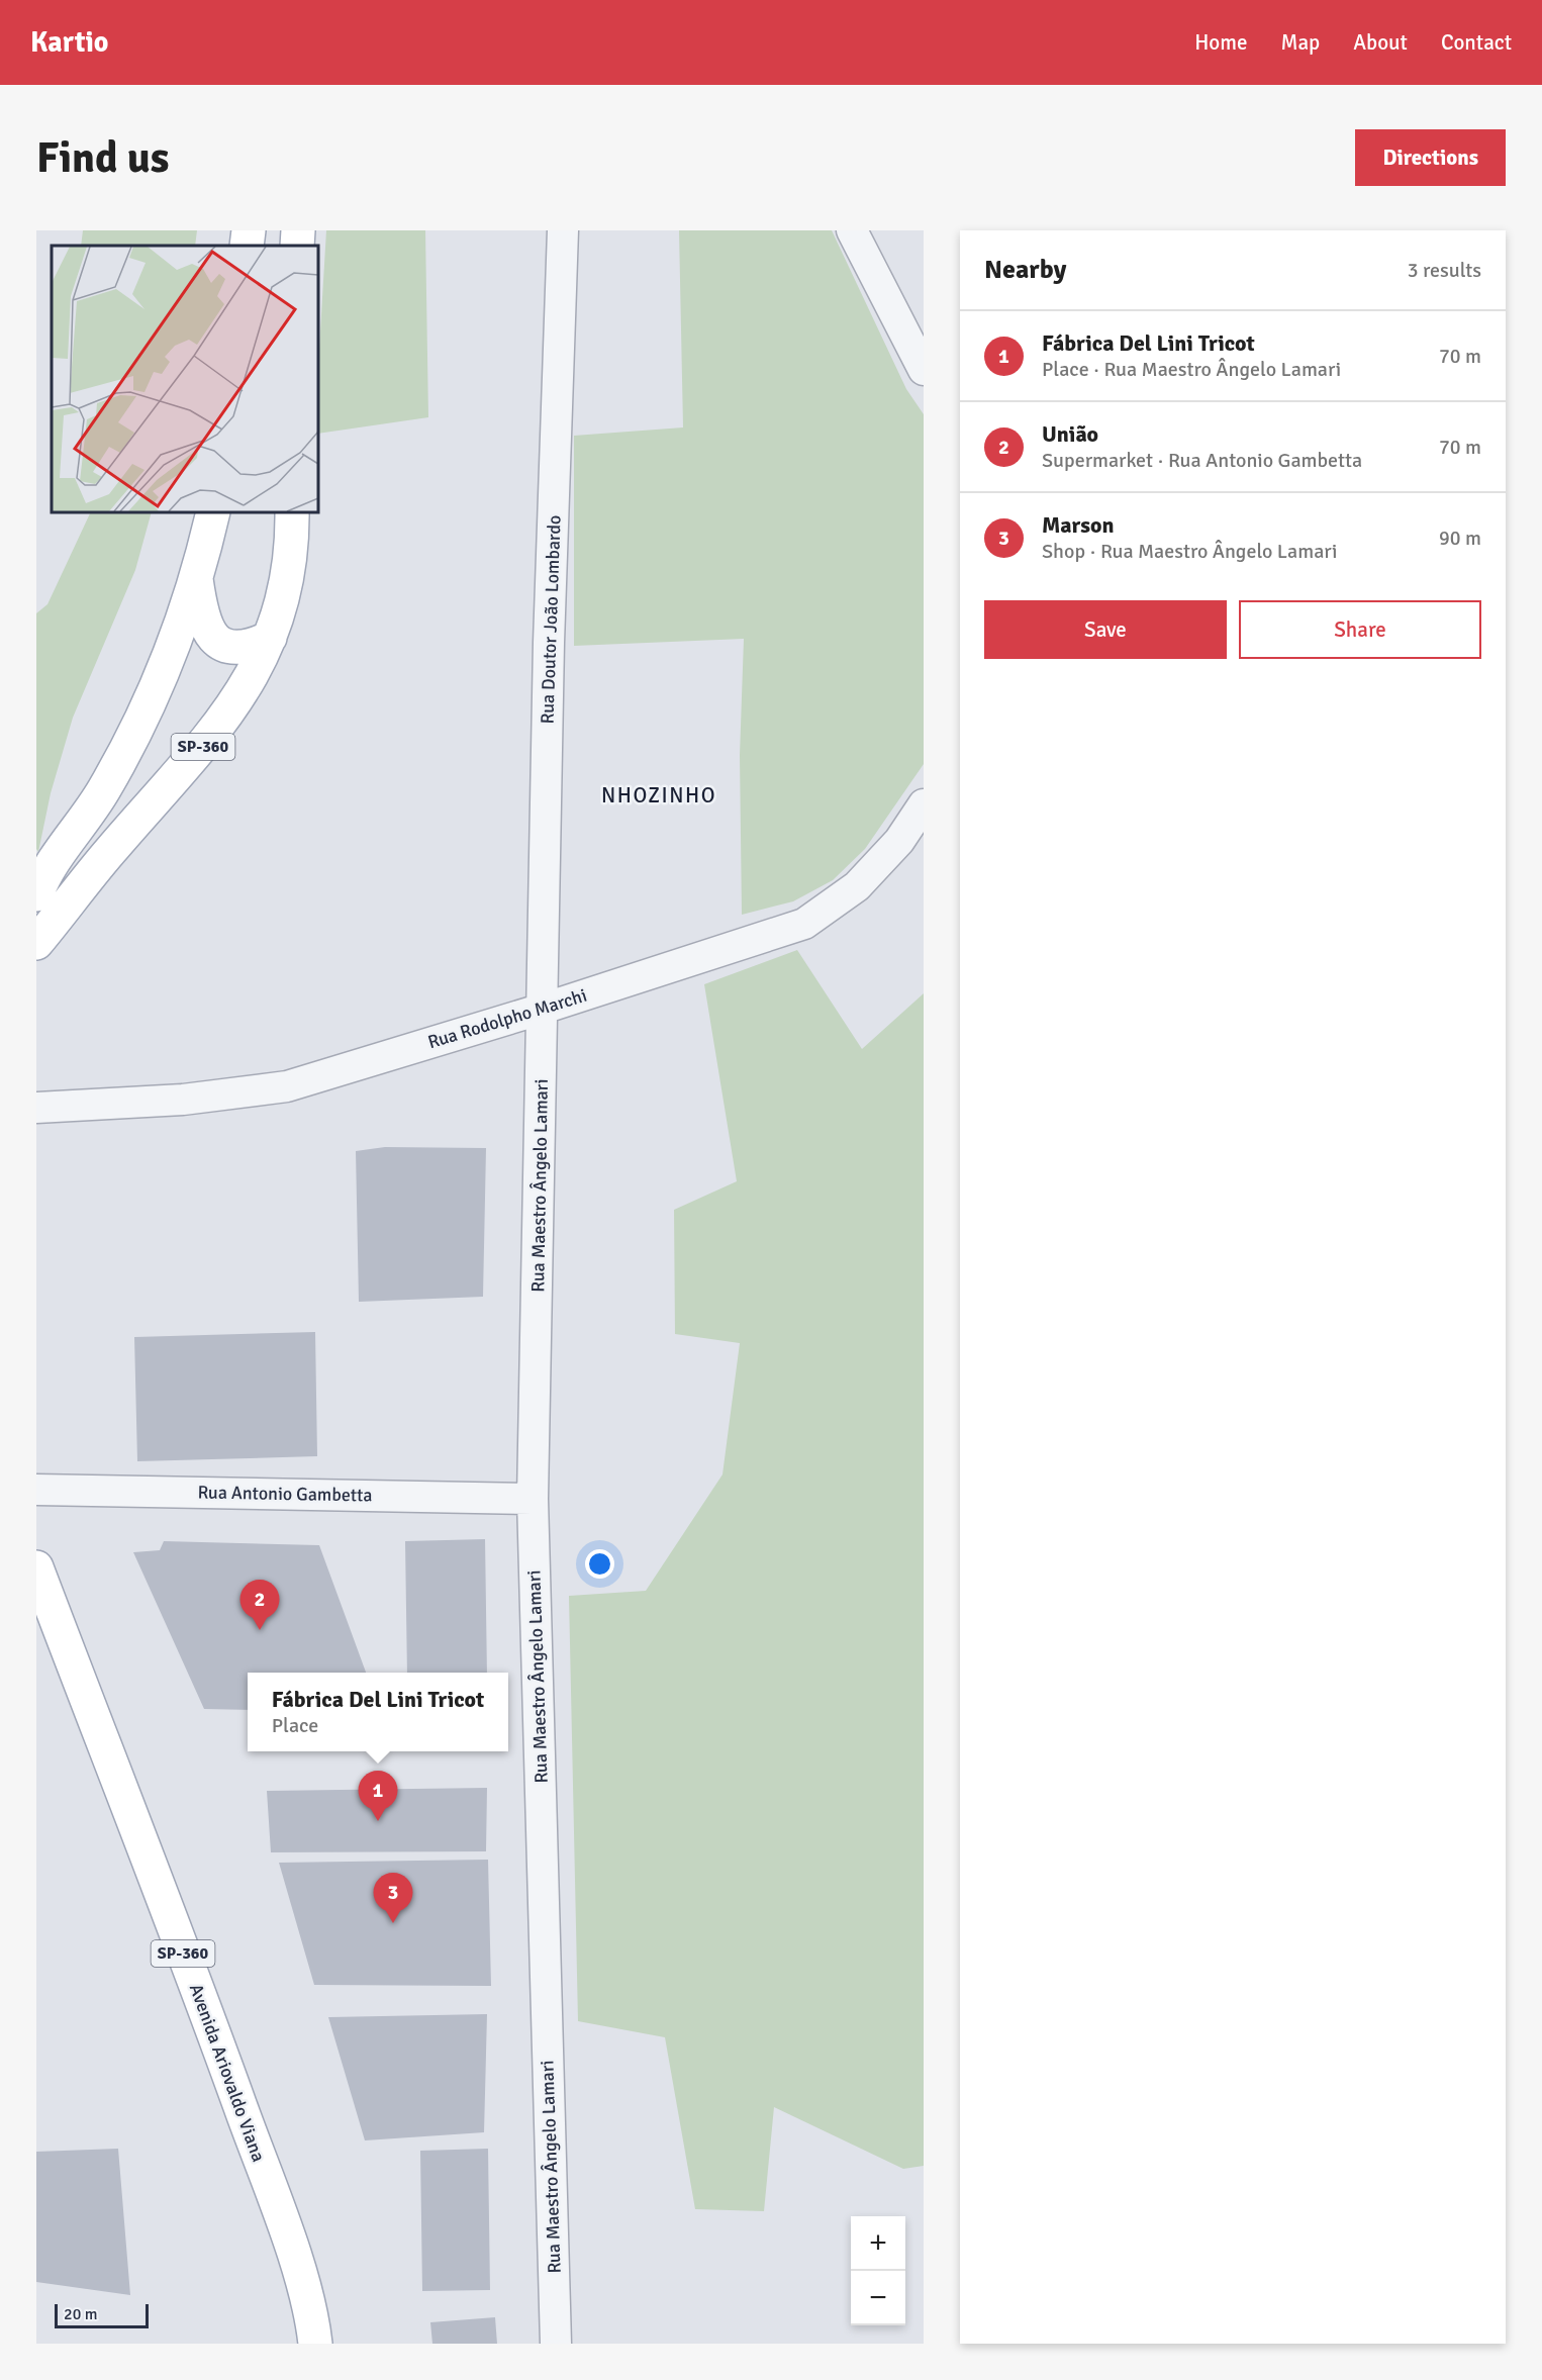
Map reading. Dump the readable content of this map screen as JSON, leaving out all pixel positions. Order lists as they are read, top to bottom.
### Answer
{
  "streets": {
    "main road": ["SP-360", "Avenida Ariovaldo Viana"],
    "street": [
      "Rua Doutor João Lombardo",
      "Rua Rodolpho Marchi",
      "Rua Maestro Ângelo Lamari",
      "Rua Antonio Gambetta"
    ]
  },
  "crossings": [
    ["Rua Doutor João Lombardo", "Rua Rodolpho Marchi"],
    ["Rua Doutor João Lombardo", "Rua Maestro Ângelo Lamari"],
    ["Rua Rodolpho Marchi", "Rua Maestro Ângelo Lamari"],
    ["Rua Maestro Ângelo Lamari", "Rua Antonio Gambetta"]
  ],
  "districts": ["NHOZINHO"],
  "scale_bar": "20 m",
  "page": {
    "header": "Kartio",
    "nav": [
      "Home",
      "Map",
      "About",
      "Contact"
    ],
    "buttons": [
      "Directions",
      ["Save", "Share"]
    ],
    "title": "Find us",
    "heading": ["Nearby", "3 results"],
    "list": [
      {
        "mark": "1",
        "name": "Fábrica Del Lini Tricot",
        "note": "Place · Rua Maestro Ângelo Lamari",
        "value": "70 m"
      },
      {
        "mark": "2",
        "name": "União",
        "note": "Supermarket · Rua Antonio Gambetta",
        "value": "70 m"
      },
      {
        "mark": "3",
        "name": "Marson",
        "note": "Shop · Rua Maestro Ângelo Lamari",
        "value": "90 m"
      }
    ],
    "pins": ["2", "1", "3"],
    "popup": ["Fábrica Del Lini Tricot", "Place"],
    "map_buttons": ["+", "−"],
    "scale": "20 m"
  }
}
